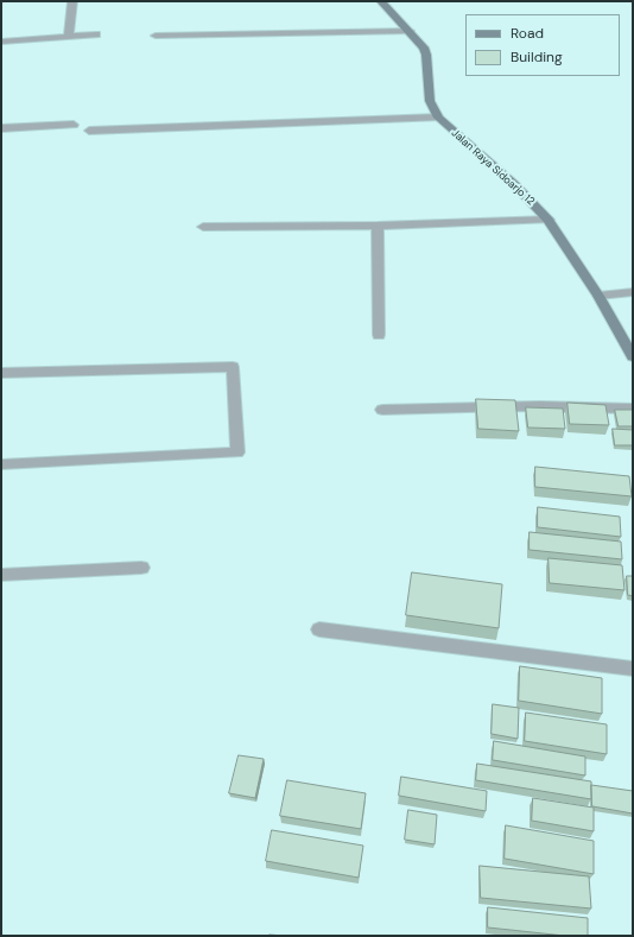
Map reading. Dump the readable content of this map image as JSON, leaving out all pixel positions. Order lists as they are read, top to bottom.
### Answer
{
  "streets": {
    "main road": ["Jalan Raya Sidoarjo 12"]
  },
  "legend": ["Road", "Building"]
}
